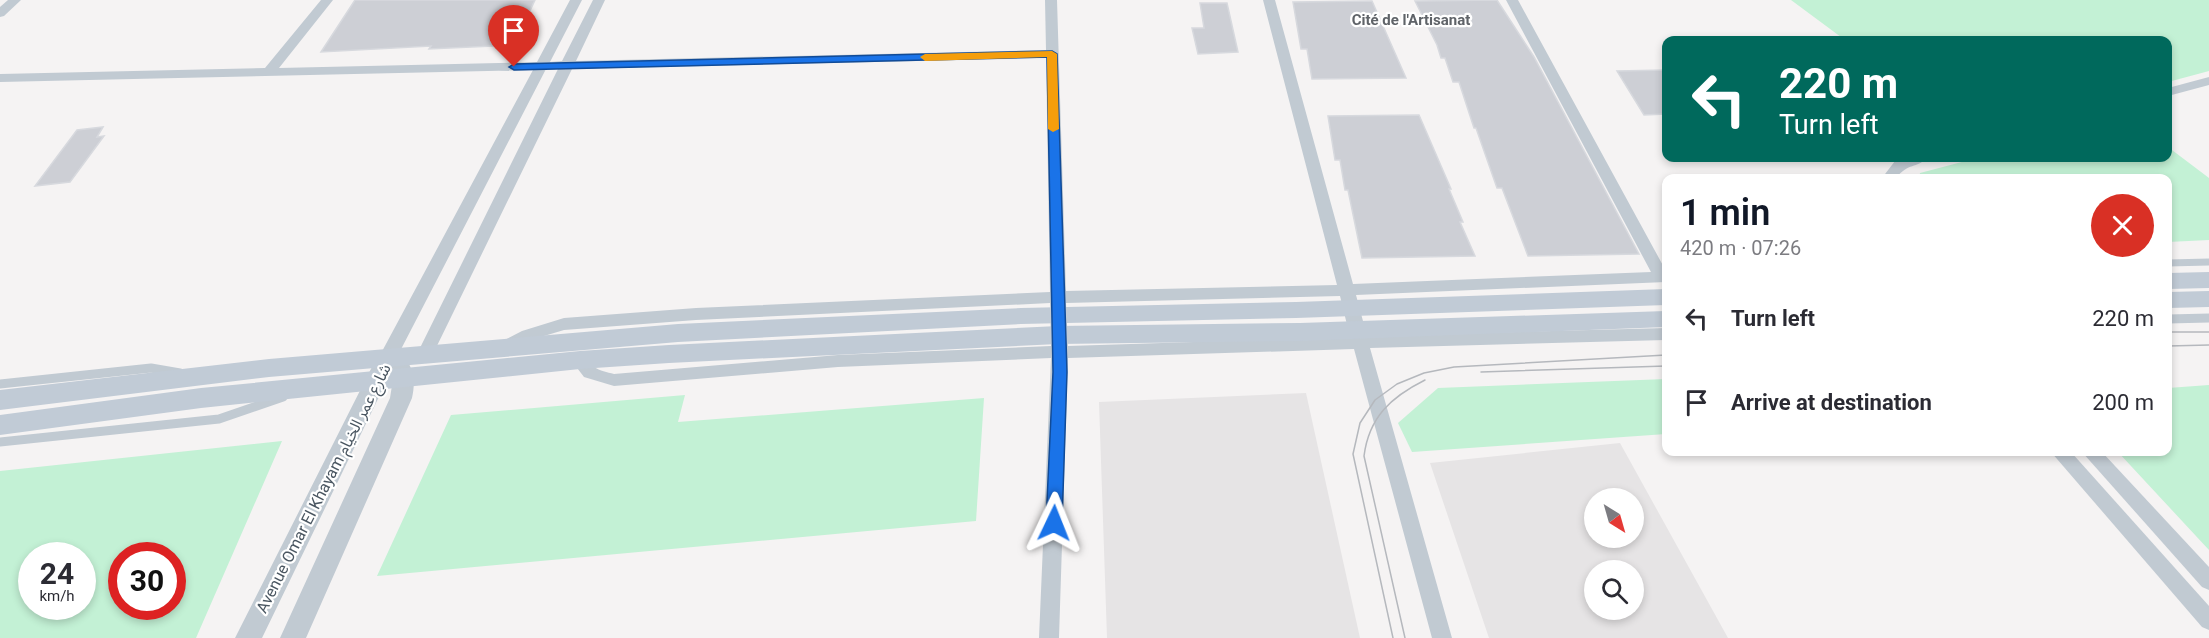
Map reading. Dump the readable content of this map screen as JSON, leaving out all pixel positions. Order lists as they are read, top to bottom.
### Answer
{
  "streets": {
    "street": ["Avenue Omar El Khayam شارع عمر الخيام"]
  },
  "districts": ["Cité de l'Artisanat"],
  "north": "bottom right",
  "page": {
    "turn": ["220 m", "Turn left"],
    "heading": ["1 min", "420 m · 07:26"],
    "list": [
      {
        "name": "Turn left",
        "value": "220 m"
      },
      {
        "name": "Arrive at destination",
        "value": "200 m"
      }
    ],
    "speed": "24 km/h",
    "limit": "30"
  }
}
